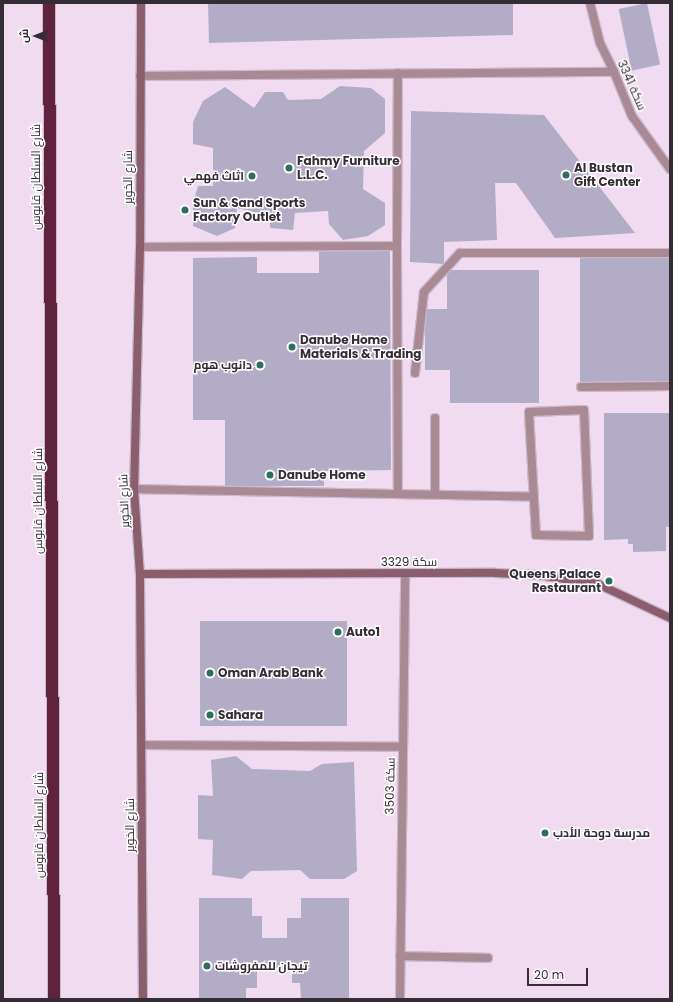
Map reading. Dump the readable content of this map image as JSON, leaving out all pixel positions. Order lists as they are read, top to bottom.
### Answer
{
  "streets": {
    "highway": ["شارع السلطان قابوس"],
    "street": [
      "سكة 3341",
      "شارع الخوير",
      "سكة 3329",
      "سكة 3503"
    ]
  },
  "crossings": [
    ["شارع الخوير", "سكة 3329"],
    ["سكة 3329", "سكة 3503"]
  ],
  "places": [
    "Fahmy Furniture L.L.C.",
    "Al Bustan Gift Center",
    "اثاث فهمي",
    "Sun & Sand Sports Factory Outlet",
    "Danube Home Materials & Trading",
    "دانوب هوم",
    "Danube Home",
    "Queens Palace Restaurant",
    "Auto1",
    "Oman Arab Bank",
    "Sahara",
    "مدرسة دوحة الأدب",
    "تيجان للمفروشات"
  ],
  "scale_bar": "20 m",
  "north": "left"
}
